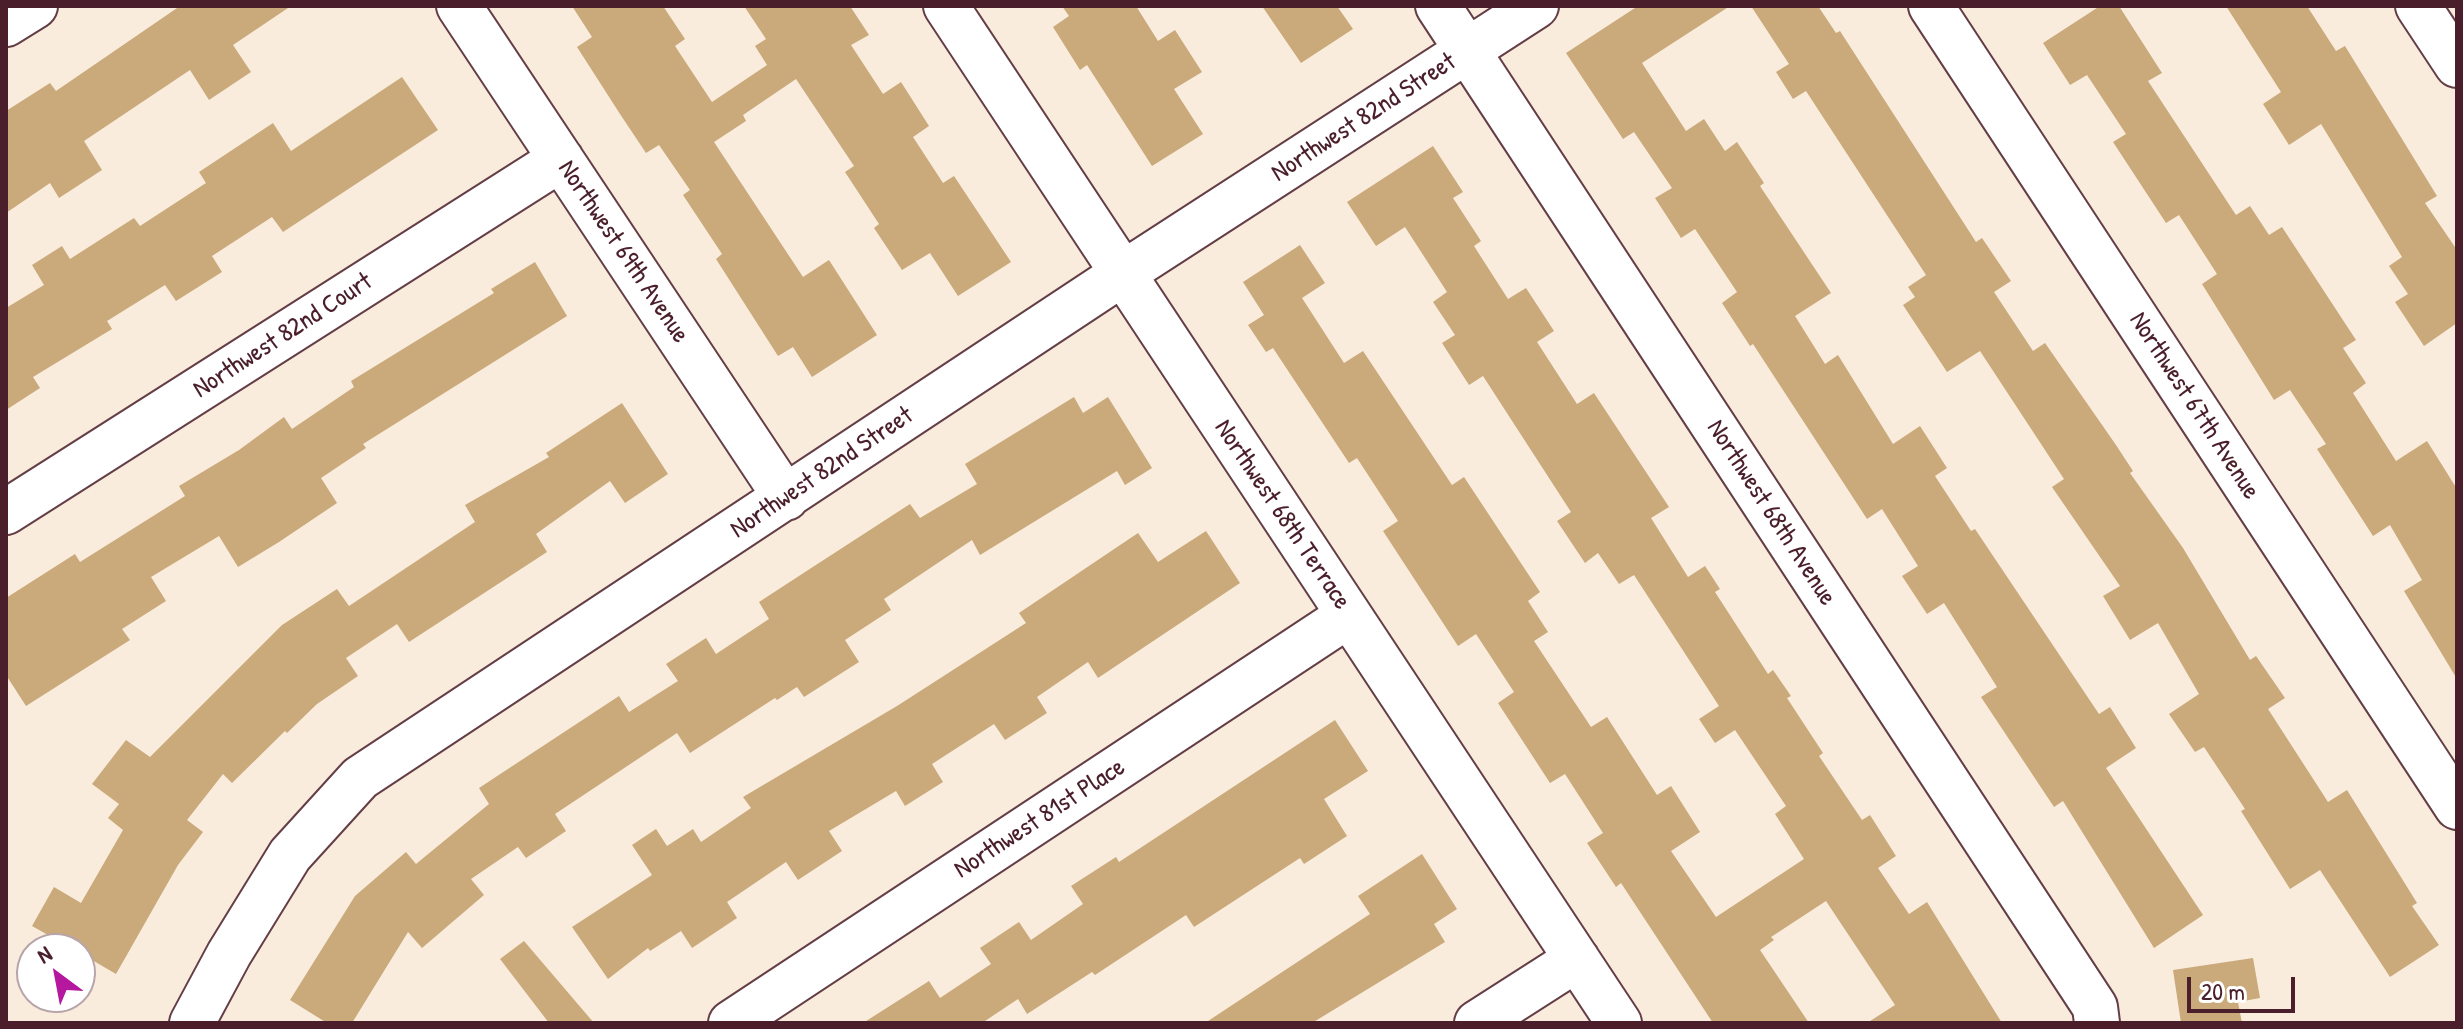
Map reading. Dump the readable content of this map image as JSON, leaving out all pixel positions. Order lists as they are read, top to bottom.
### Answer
{
  "streets": {
    "street": [
      "Northwest 82nd Street",
      "Northwest 69th Avenue",
      "Northwest 82nd Court",
      "Northwest 67th Avenue",
      "Northwest 68th Avenue",
      "Northwest 68th Terrace",
      "Northwest 81st Place"
    ]
  },
  "crossings": [
    ["Northwest 82nd Street", "Northwest 69th Avenue"],
    ["Northwest 82nd Street", "Northwest 68th Avenue"],
    ["Northwest 82nd Street", "Northwest 68th Terrace"],
    ["Northwest 69th Avenue", "Northwest 82nd Court"],
    ["Northwest 68th Terrace", "Northwest 81st Place"]
  ],
  "scale_bar": "20 m",
  "north": "top left"
}
